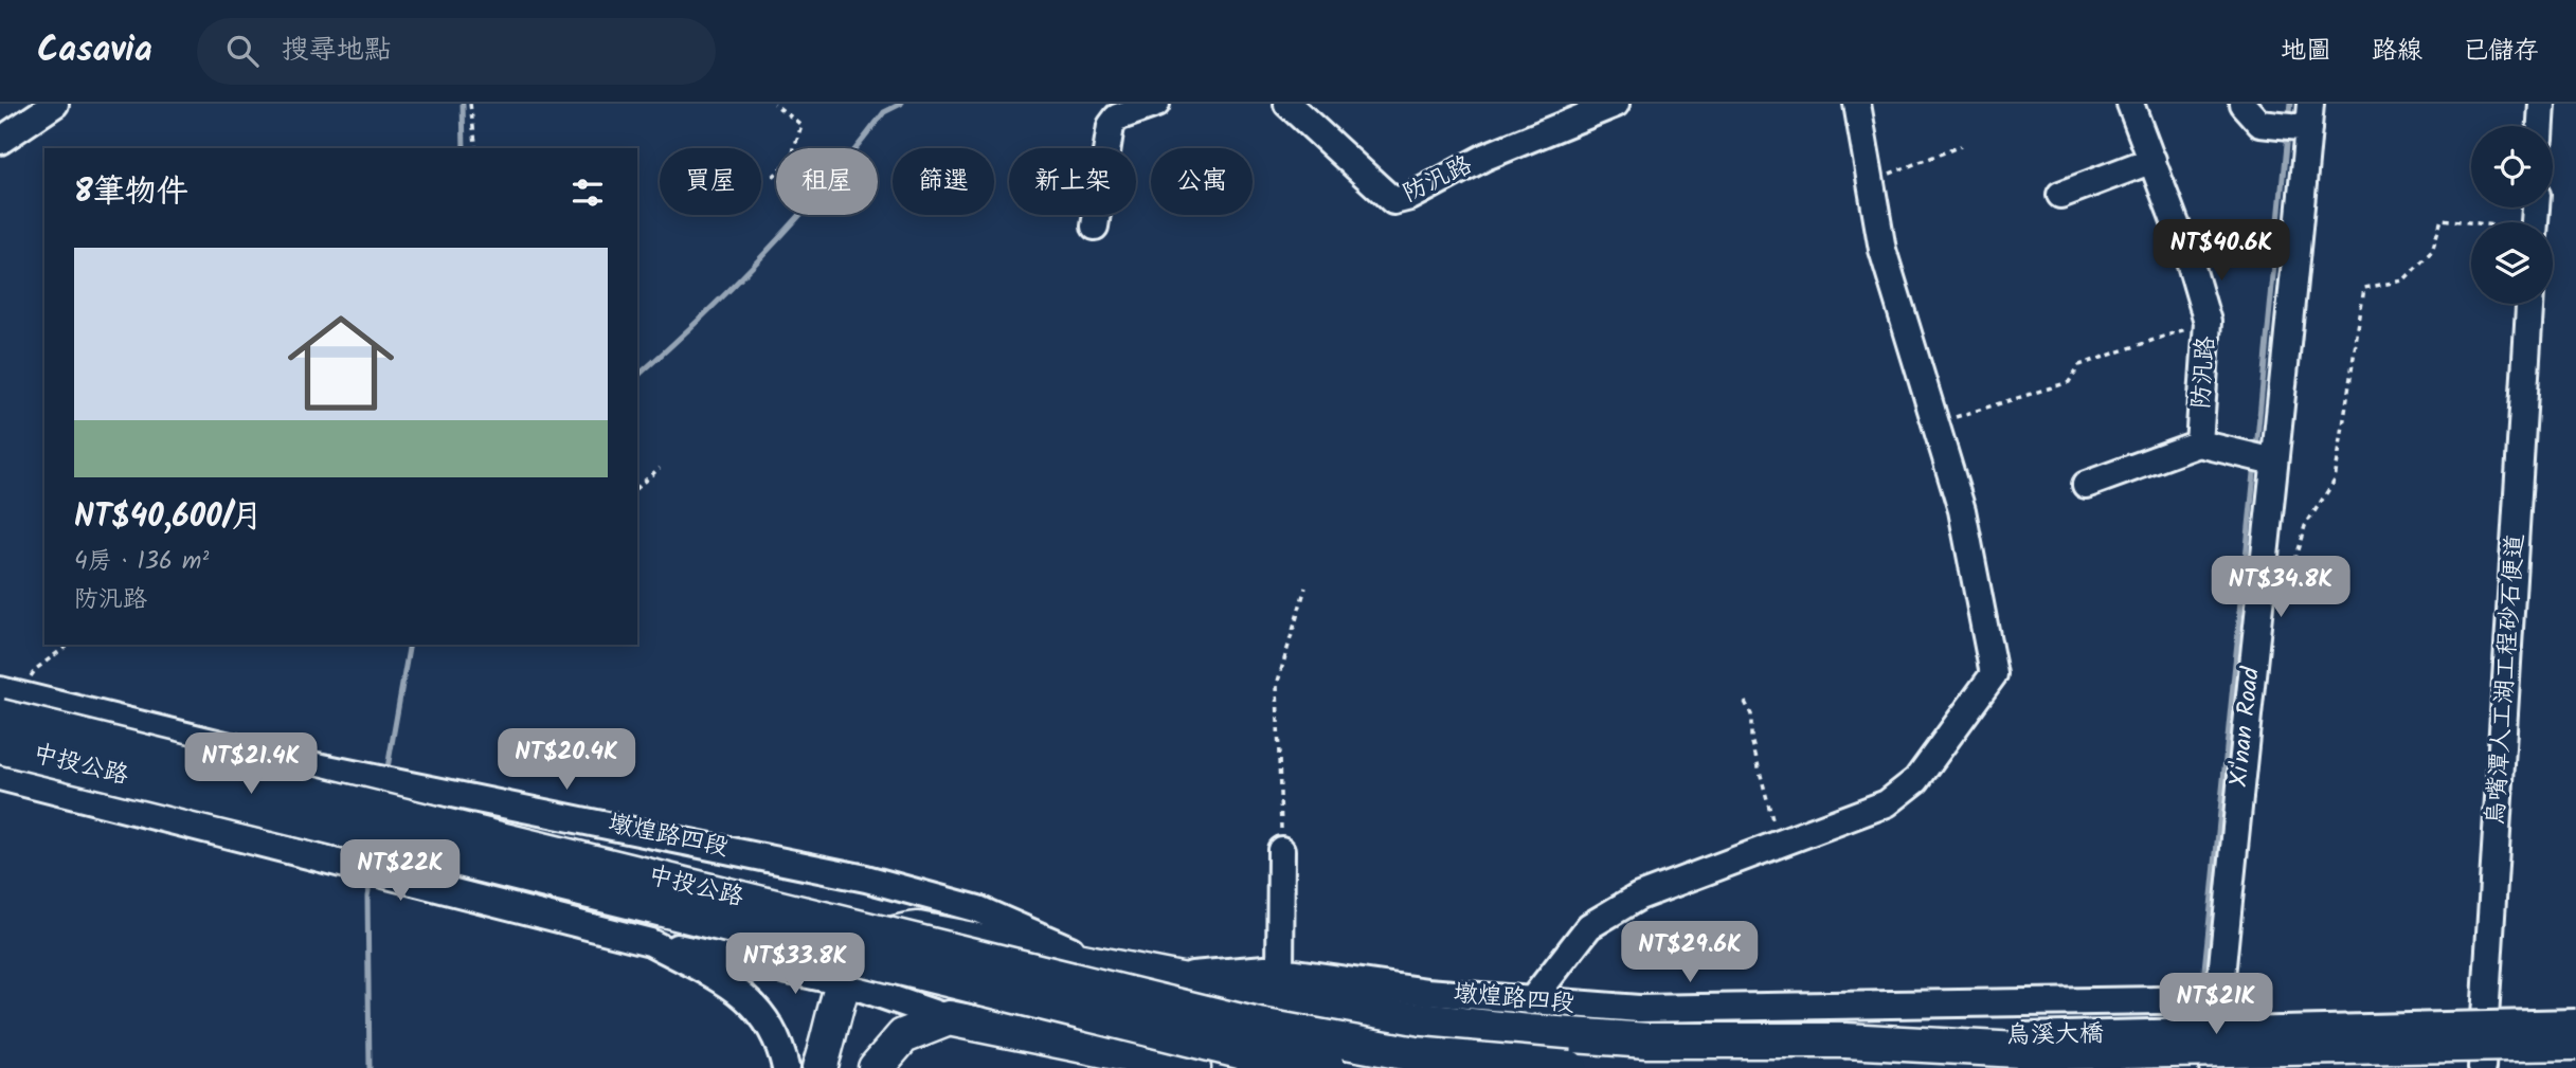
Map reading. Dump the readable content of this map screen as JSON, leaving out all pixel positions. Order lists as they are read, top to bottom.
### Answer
{
  "streets": {
    "main road": ["中投公路"],
    "street": [
      "防汎路",
      "烏嘴潭人工湖工程砂石便道",
      "Xi'nan Road",
      "墩煌路四段",
      "烏溪大橋"
    ]
  },
  "crossings": [
    ["防汎路", "Xi'nan Road"],
    ["Xi'nan Road", "墩煌路四段"],
    ["中投公路", "墩煌路四段"]
  ],
  "page": {
    "header": "Casavia",
    "search": "搜尋地點",
    "nav": ["地圖", "路線", "已儲存"],
    "chip": [
      "買屋",
      "租屋",
      "篩選",
      "新上架",
      "公寓"
    ],
    "heading": "8筆物件",
    "price": [
      "NT$40.6K",
      "NT$34.8K",
      "NT$20.4K",
      "NT$21.4K",
      "NT$22K",
      "NT$29.6K",
      "NT$33.8K",
      "NT$21K"
    ],
    "list": [
      {
        "name": "NT$40,600/月",
        "note": "4房 · 136 m² · 防汎路"
      }
    ]
  }
}
